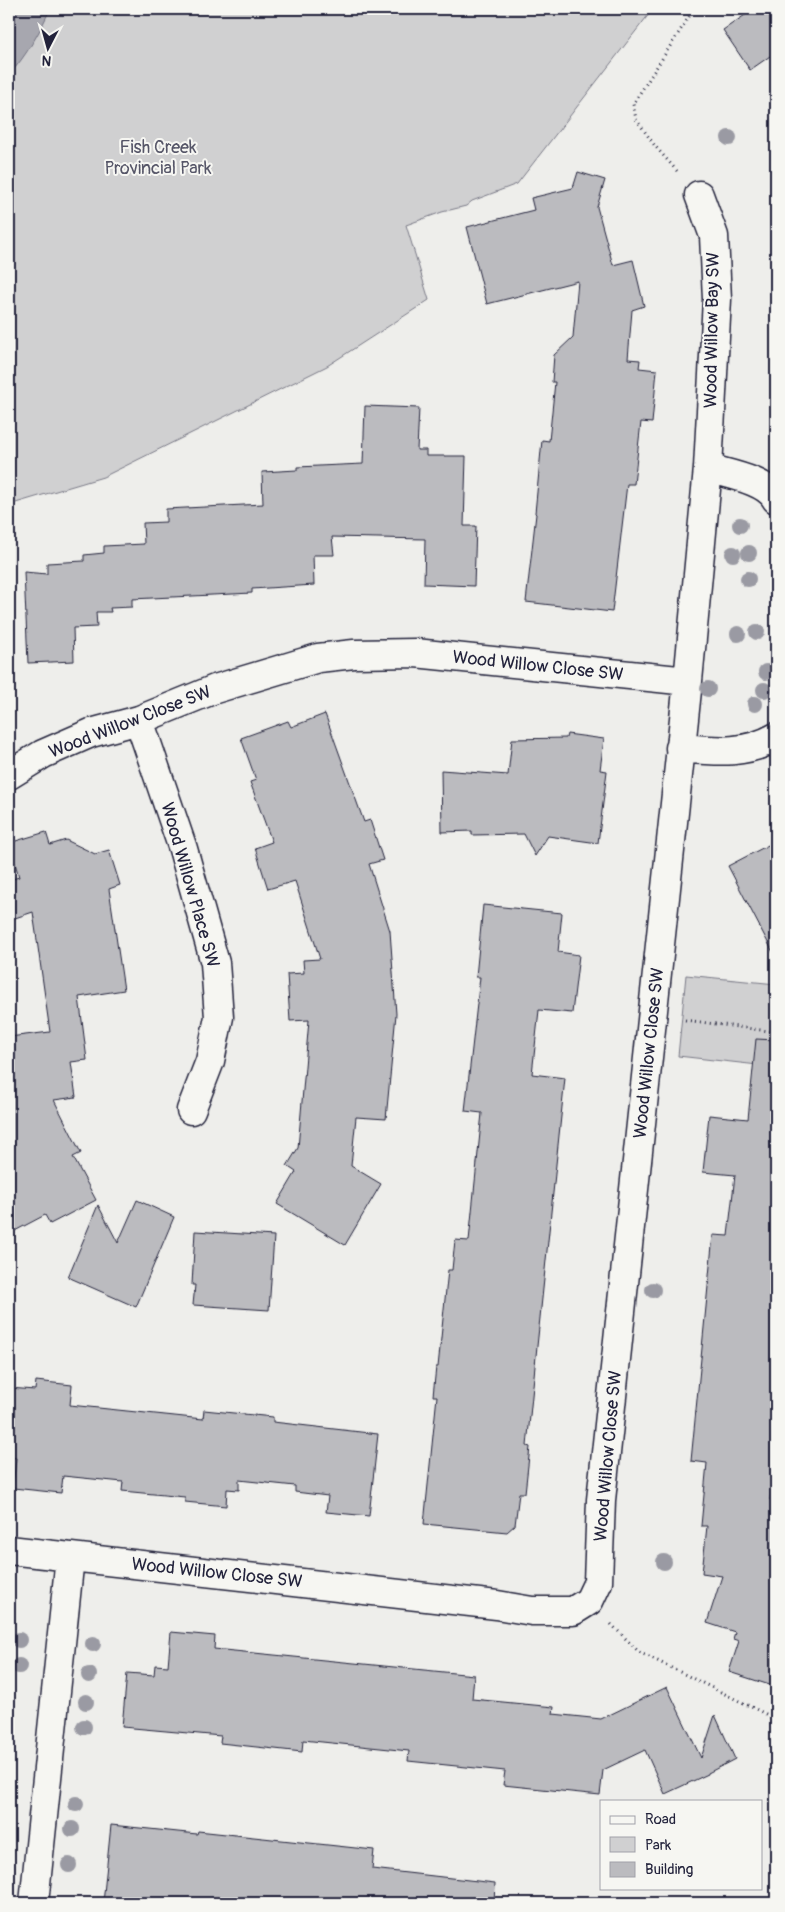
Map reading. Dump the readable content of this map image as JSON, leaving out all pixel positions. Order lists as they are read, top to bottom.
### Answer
{
  "streets": {
    "street": ["Wood Willow Bay SW", "Wood Willow Close SW", "Wood Willow Place SW"]
  },
  "crossings": [
    ["Wood Willow Bay SW", "Wood Willow Close SW"],
    ["Wood Willow Close SW", "Wood Willow Place SW"]
  ],
  "parks": ["Fish Creek Provincial Park"],
  "legend": ["Road", "Park", "Building"],
  "north": "bottom"
}
